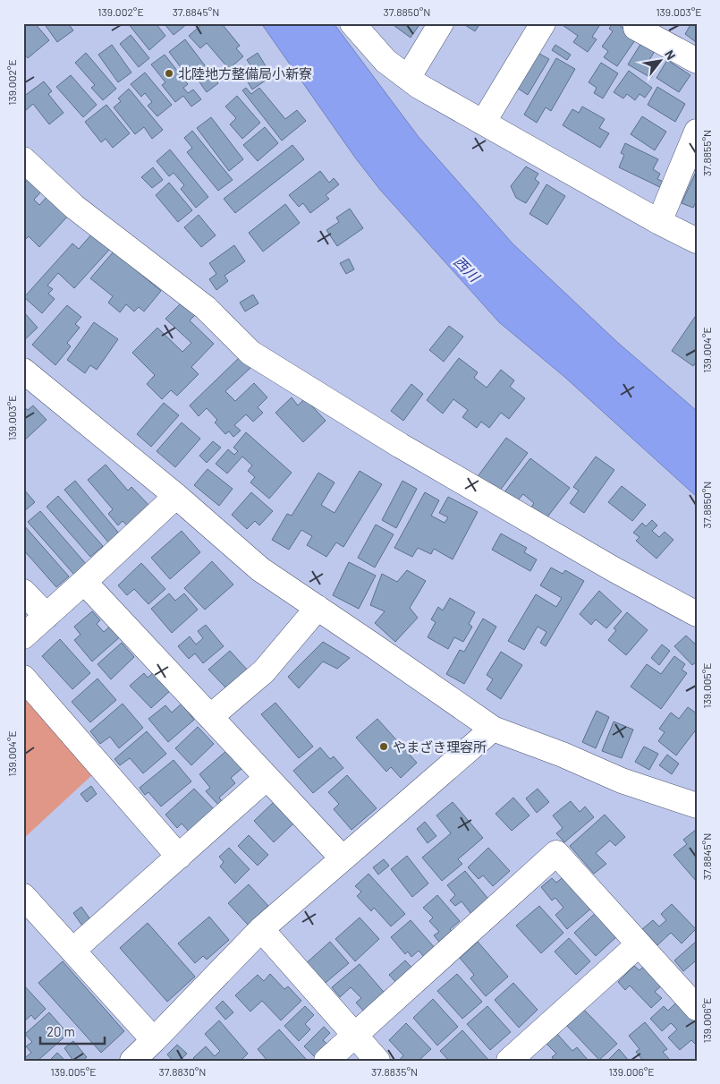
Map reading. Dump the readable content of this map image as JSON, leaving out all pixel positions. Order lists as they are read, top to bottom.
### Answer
{
  "water": ["西川"],
  "places": ["北陸地方整備局小新寮", "やまざき理容所"],
  "scale_bar": "20 m",
  "north": "top right",
  "coordinates": [
    "139.002°E",
    "37.8845°N",
    "37.8850°N",
    "139.003°E",
    "37.8855°N",
    "139.004°E",
    "139.005°E",
    "139.006°E",
    "37.8830°N",
    "37.8835°N"
  ]
}
